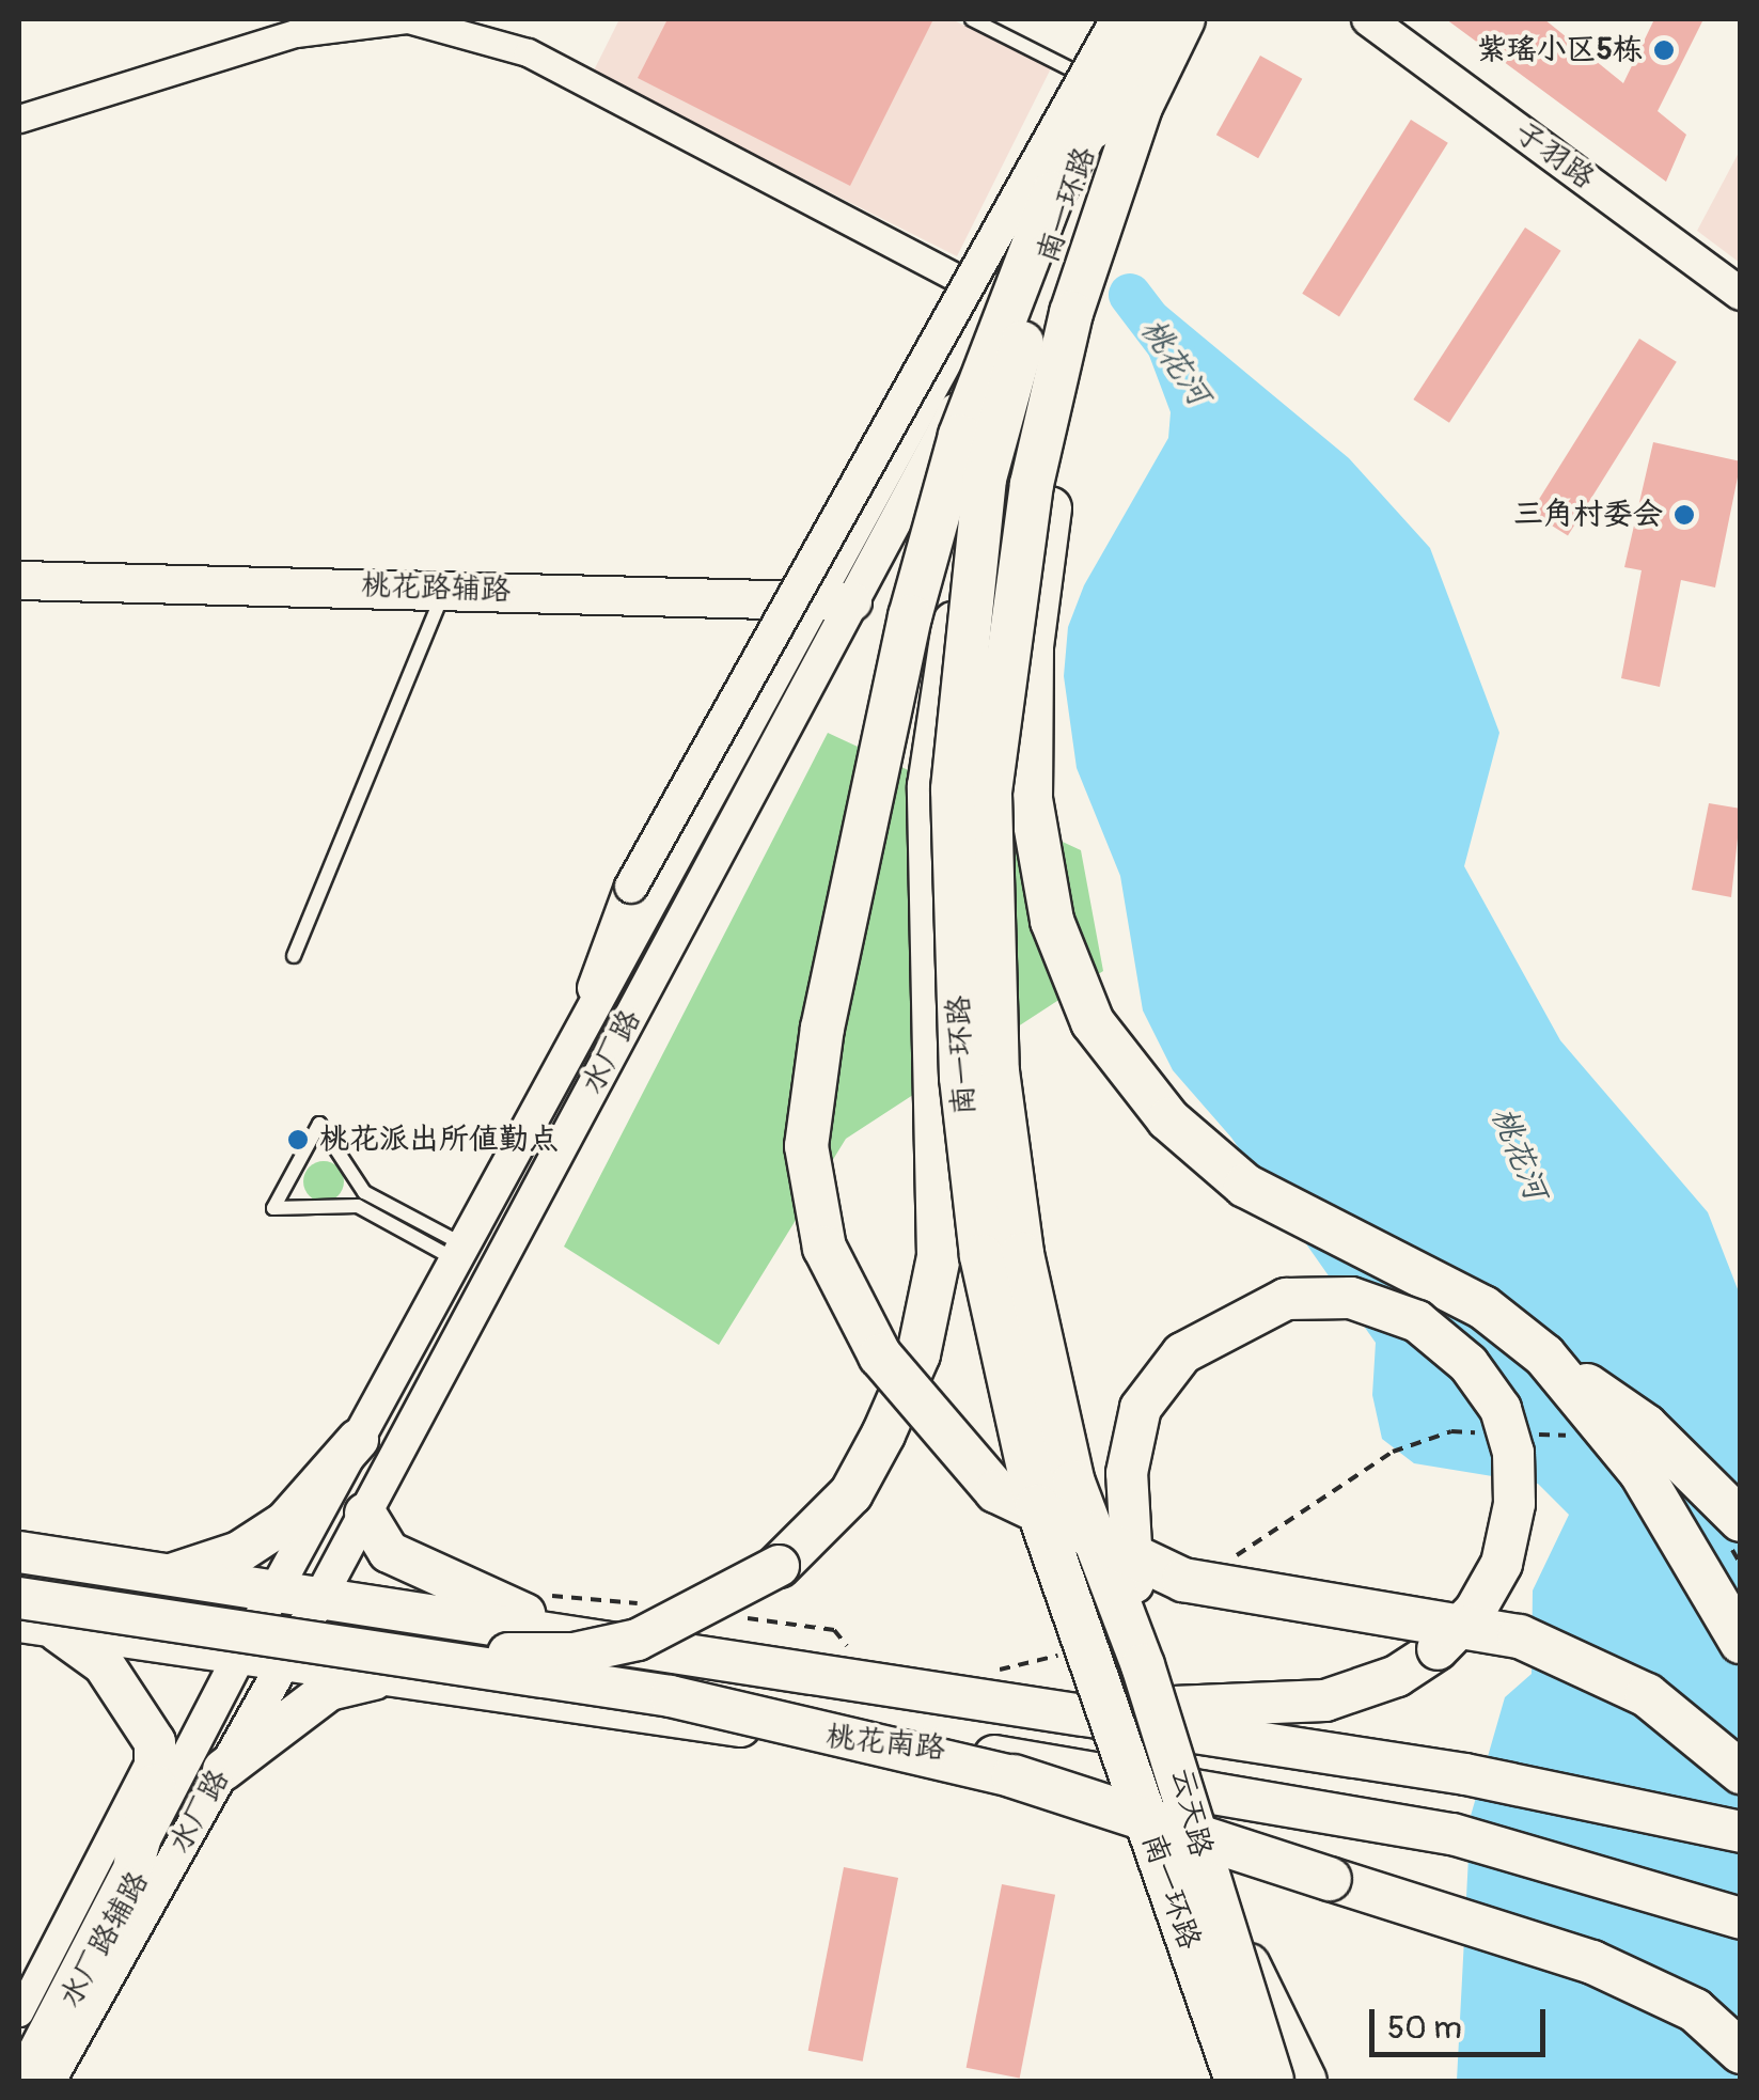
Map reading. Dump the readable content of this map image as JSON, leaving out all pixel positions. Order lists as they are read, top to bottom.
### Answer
{
  "streets": {
    "highway": ["南一环路"],
    "main road": ["桃花路辅路", "桃花南路", "云天路"],
    "street": ["子羽路", "水厂路", "水厂路辅路"]
  },
  "crossings": [
    ["南一环路", "水厂路"],
    ["桃花路辅路", "水厂路"],
    ["水厂路", "桃花南路"],
    ["水厂路", "水厂路辅路"],
    ["桃花南路", "云天路"]
  ],
  "water": ["桃花河"],
  "places": ["紫瑶小区5栋", "三角村委会", "桃花派出所值勤点"],
  "scale_bar": "50 m"
}
